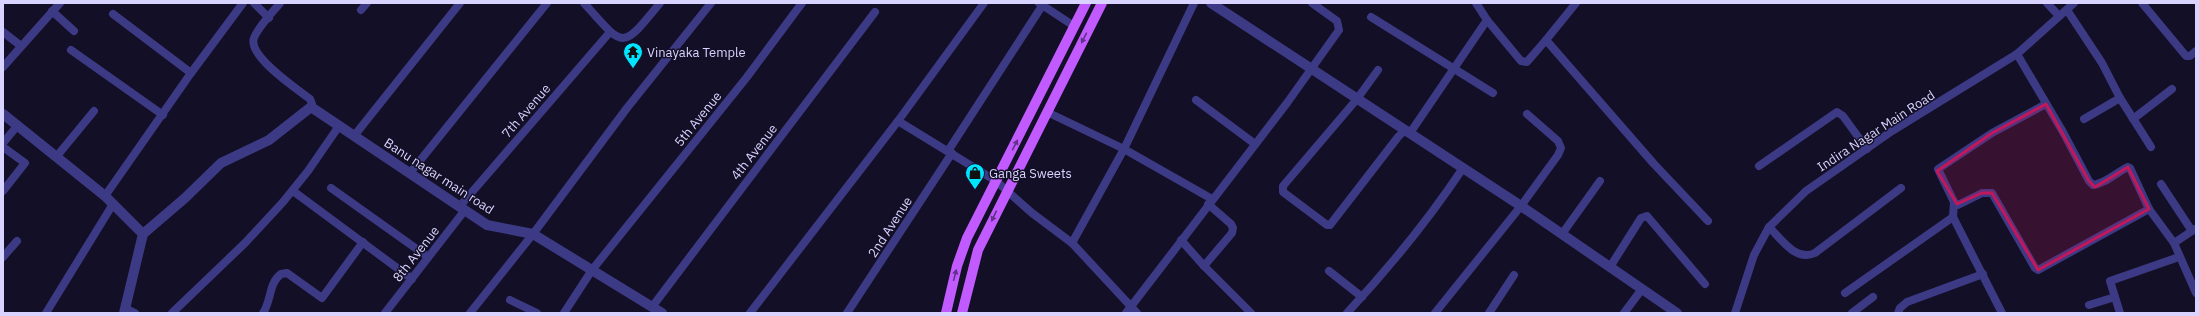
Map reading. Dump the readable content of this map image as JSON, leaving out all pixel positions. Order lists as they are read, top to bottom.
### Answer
{
  "streets": {
    "street": [
      "7th Avenue",
      "5th Avenue",
      "Indira Nagar Main Road",
      "4th Avenue",
      "Banu nagar main road",
      "2nd Avenue",
      "8th Avenue"
    ]
  },
  "crossings": [
    ["7th Avenue", "Banu nagar main road"],
    ["7th Avenue", "8th Avenue"],
    ["5th Avenue", "Banu nagar main road"],
    ["4th Avenue", "Banu nagar main road"],
    ["Banu nagar main road", "8th Avenue"]
  ],
  "places": {
    "temple": ["Vinayaka Temple"],
    "shop": ["Ganga Sweets"]
  }
}
